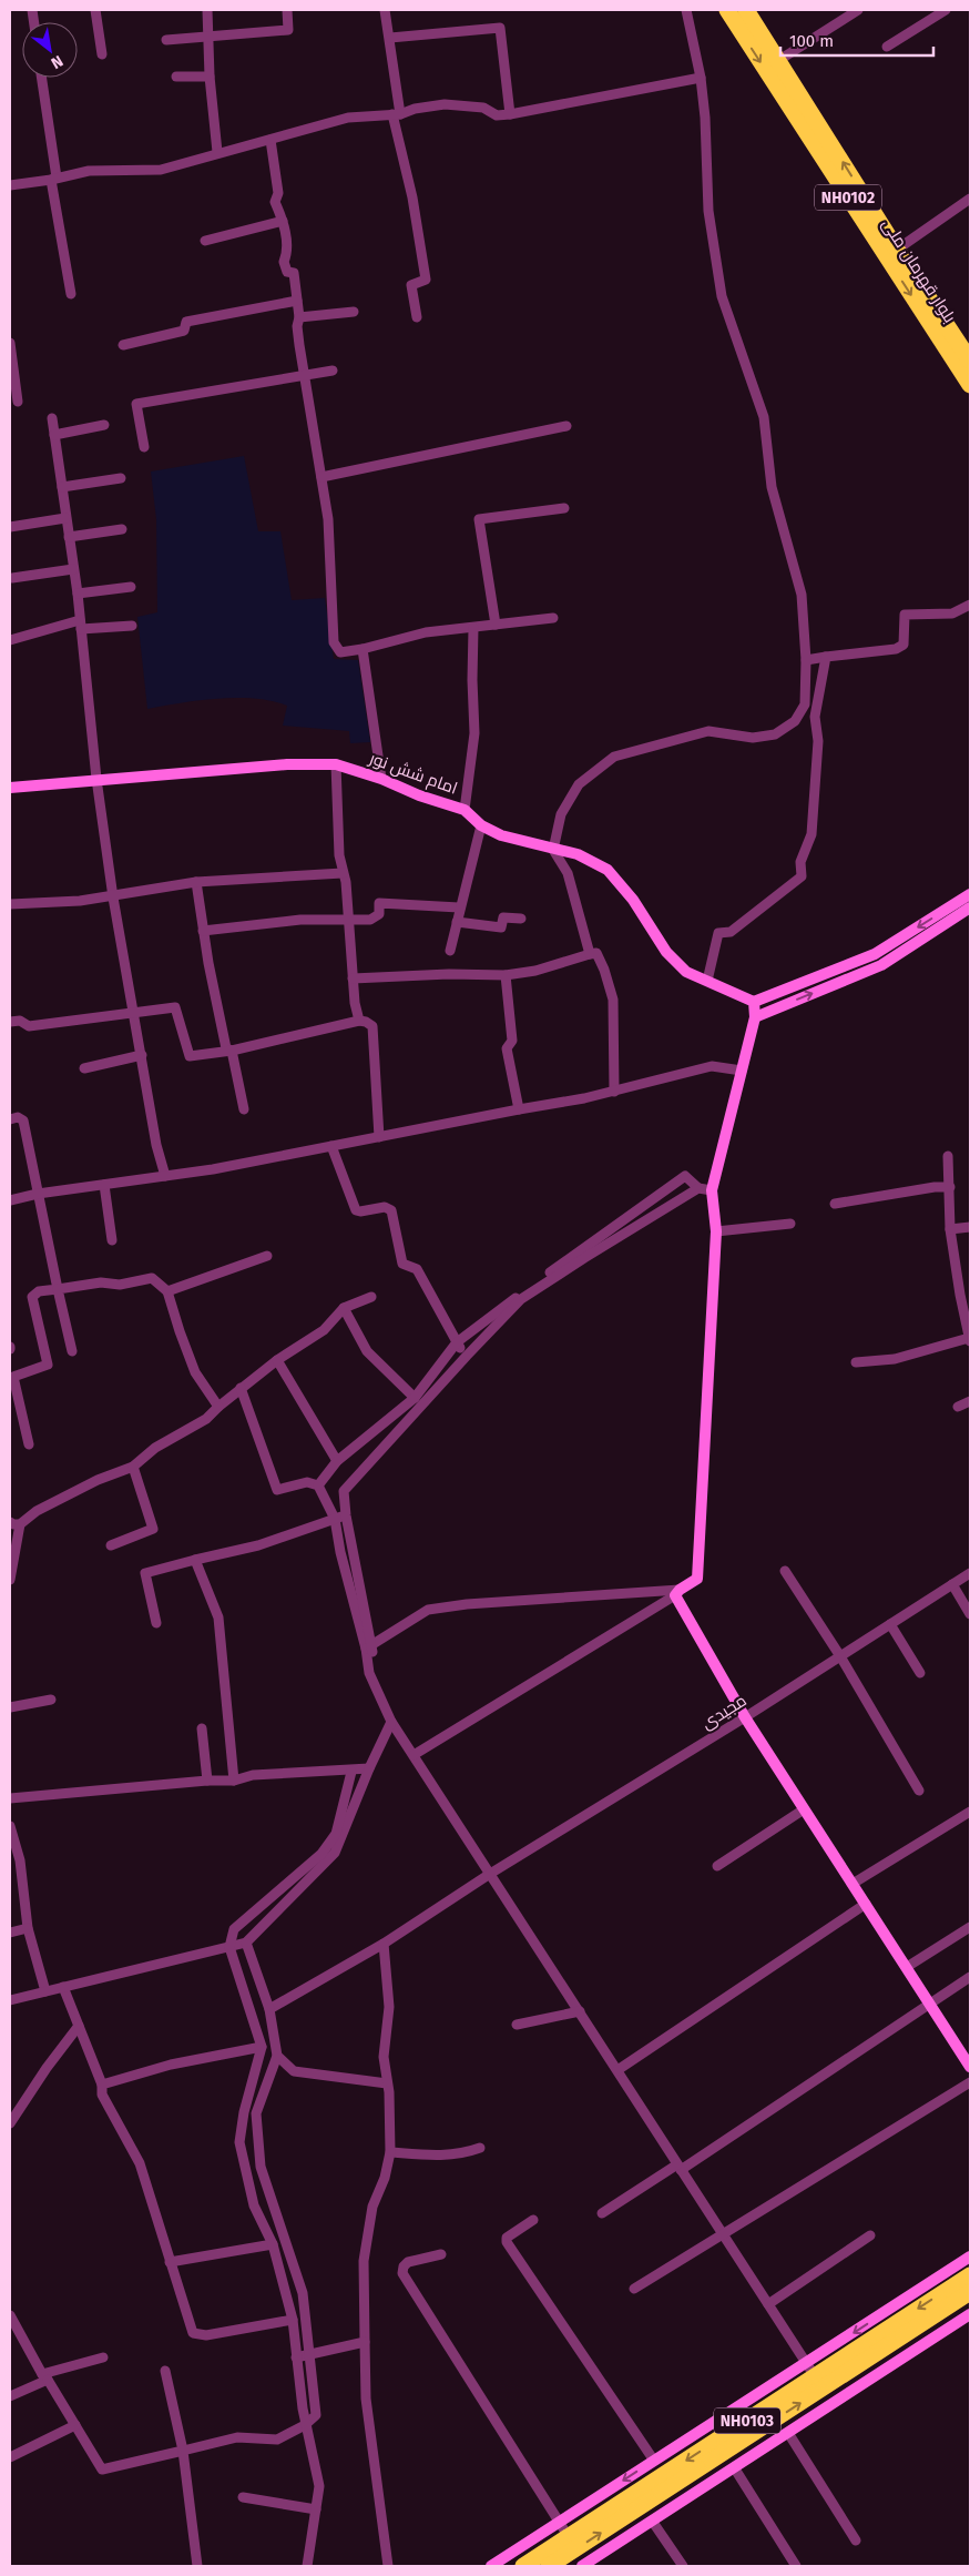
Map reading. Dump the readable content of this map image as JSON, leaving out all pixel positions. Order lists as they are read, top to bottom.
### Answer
{
  "streets": {
    "highway": ["NH0102", "بلوار قهرمان ملی", "NH0103"],
    "street": ["امام شش نور", "مجیدی"]
  },
  "scale_bar": "100 m",
  "north": "bottom right"
}
